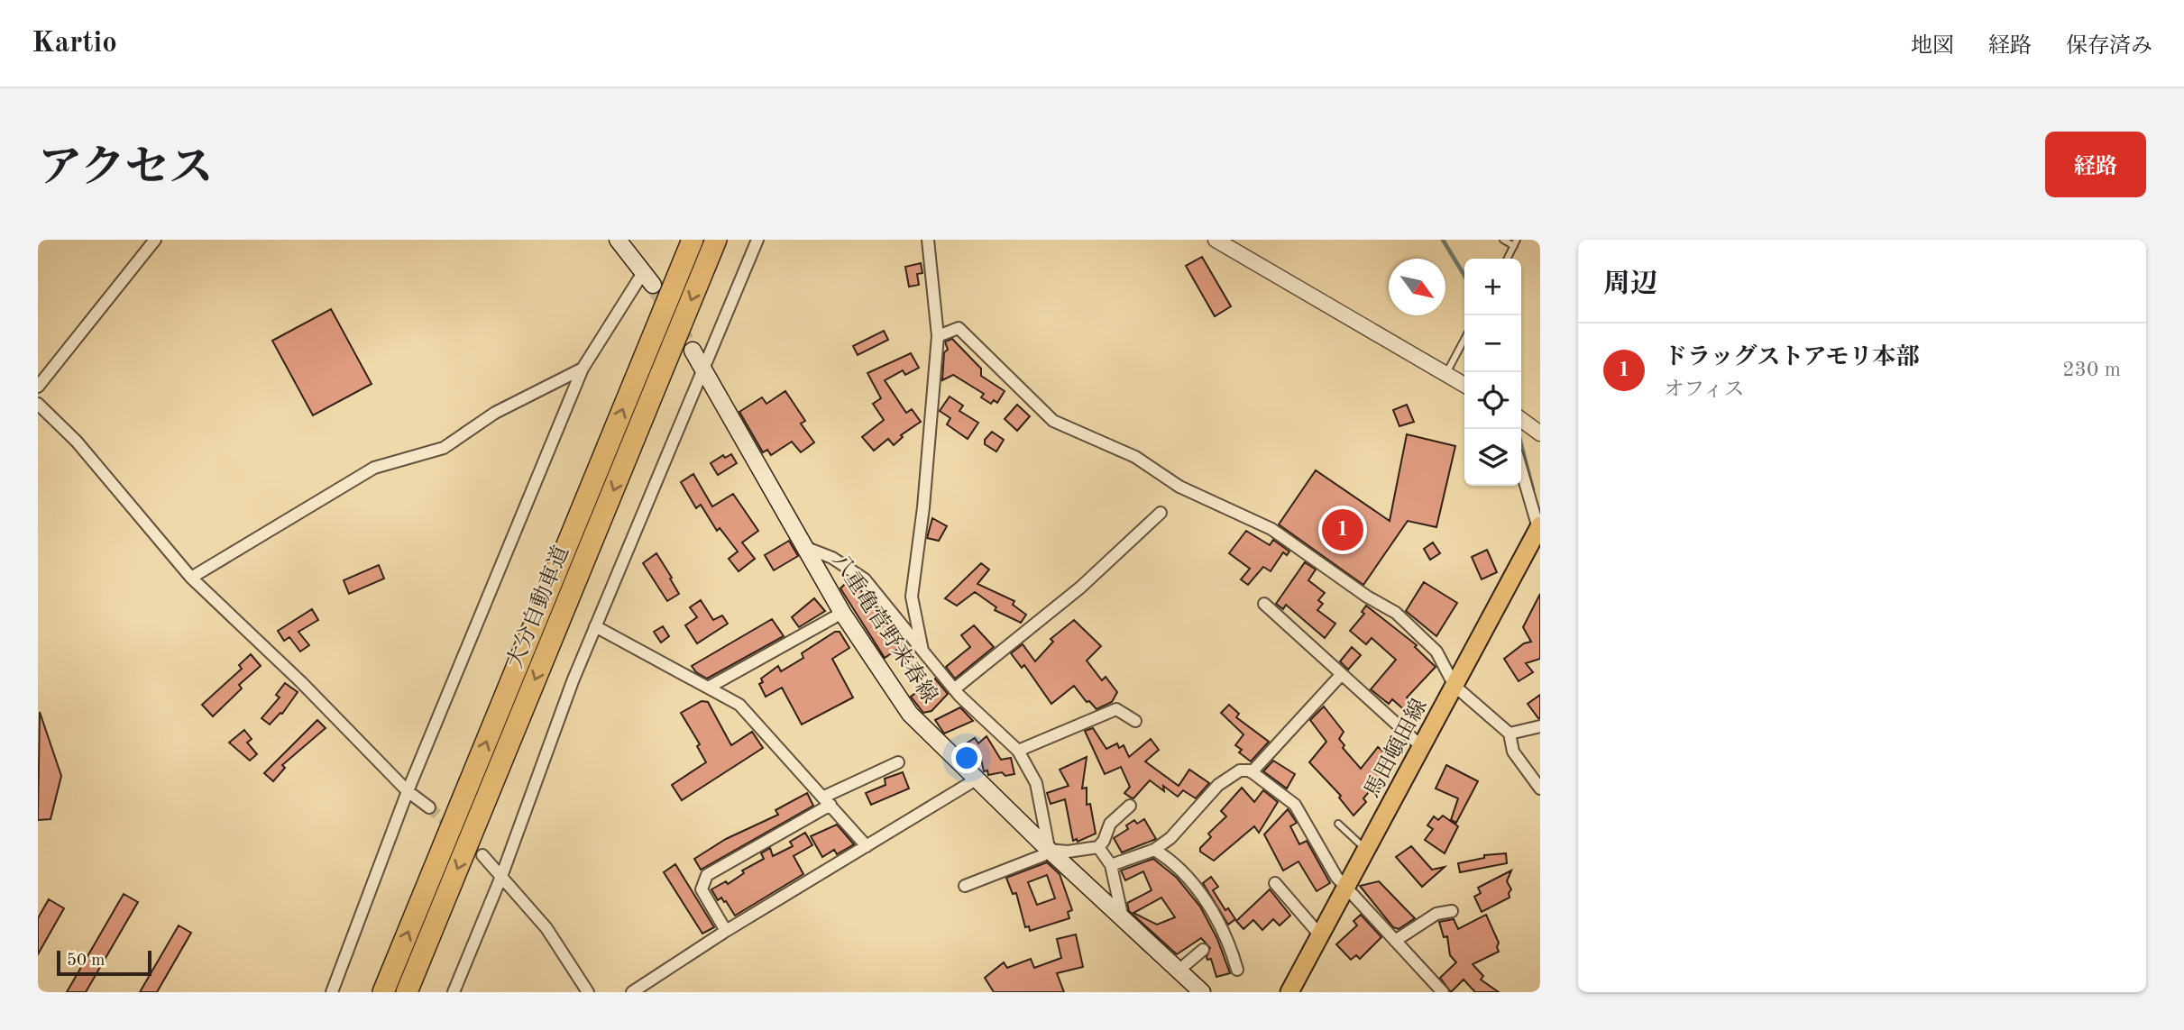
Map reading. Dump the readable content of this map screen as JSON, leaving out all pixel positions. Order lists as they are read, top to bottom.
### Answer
{
  "streets": {
    "highway": ["大分自動車道"],
    "main road": ["八重亀菅野来春線", "馬田頓田線"]
  },
  "scale_bar": "50 m",
  "north": "bottom right",
  "page": {
    "header": "Kartio",
    "nav": ["地図", "経路", "保存済み"],
    "title": "アクセス",
    "buttons": "経路",
    "heading": "周辺",
    "map_buttons": ["+", "−"],
    "list": [
      {
        "mark": "1",
        "name": "ドラッグストアモリ本部",
        "note": "オフィス",
        "value": "230 m"
      }
    ],
    "pins": "1",
    "scale": "50 m"
  }
}
